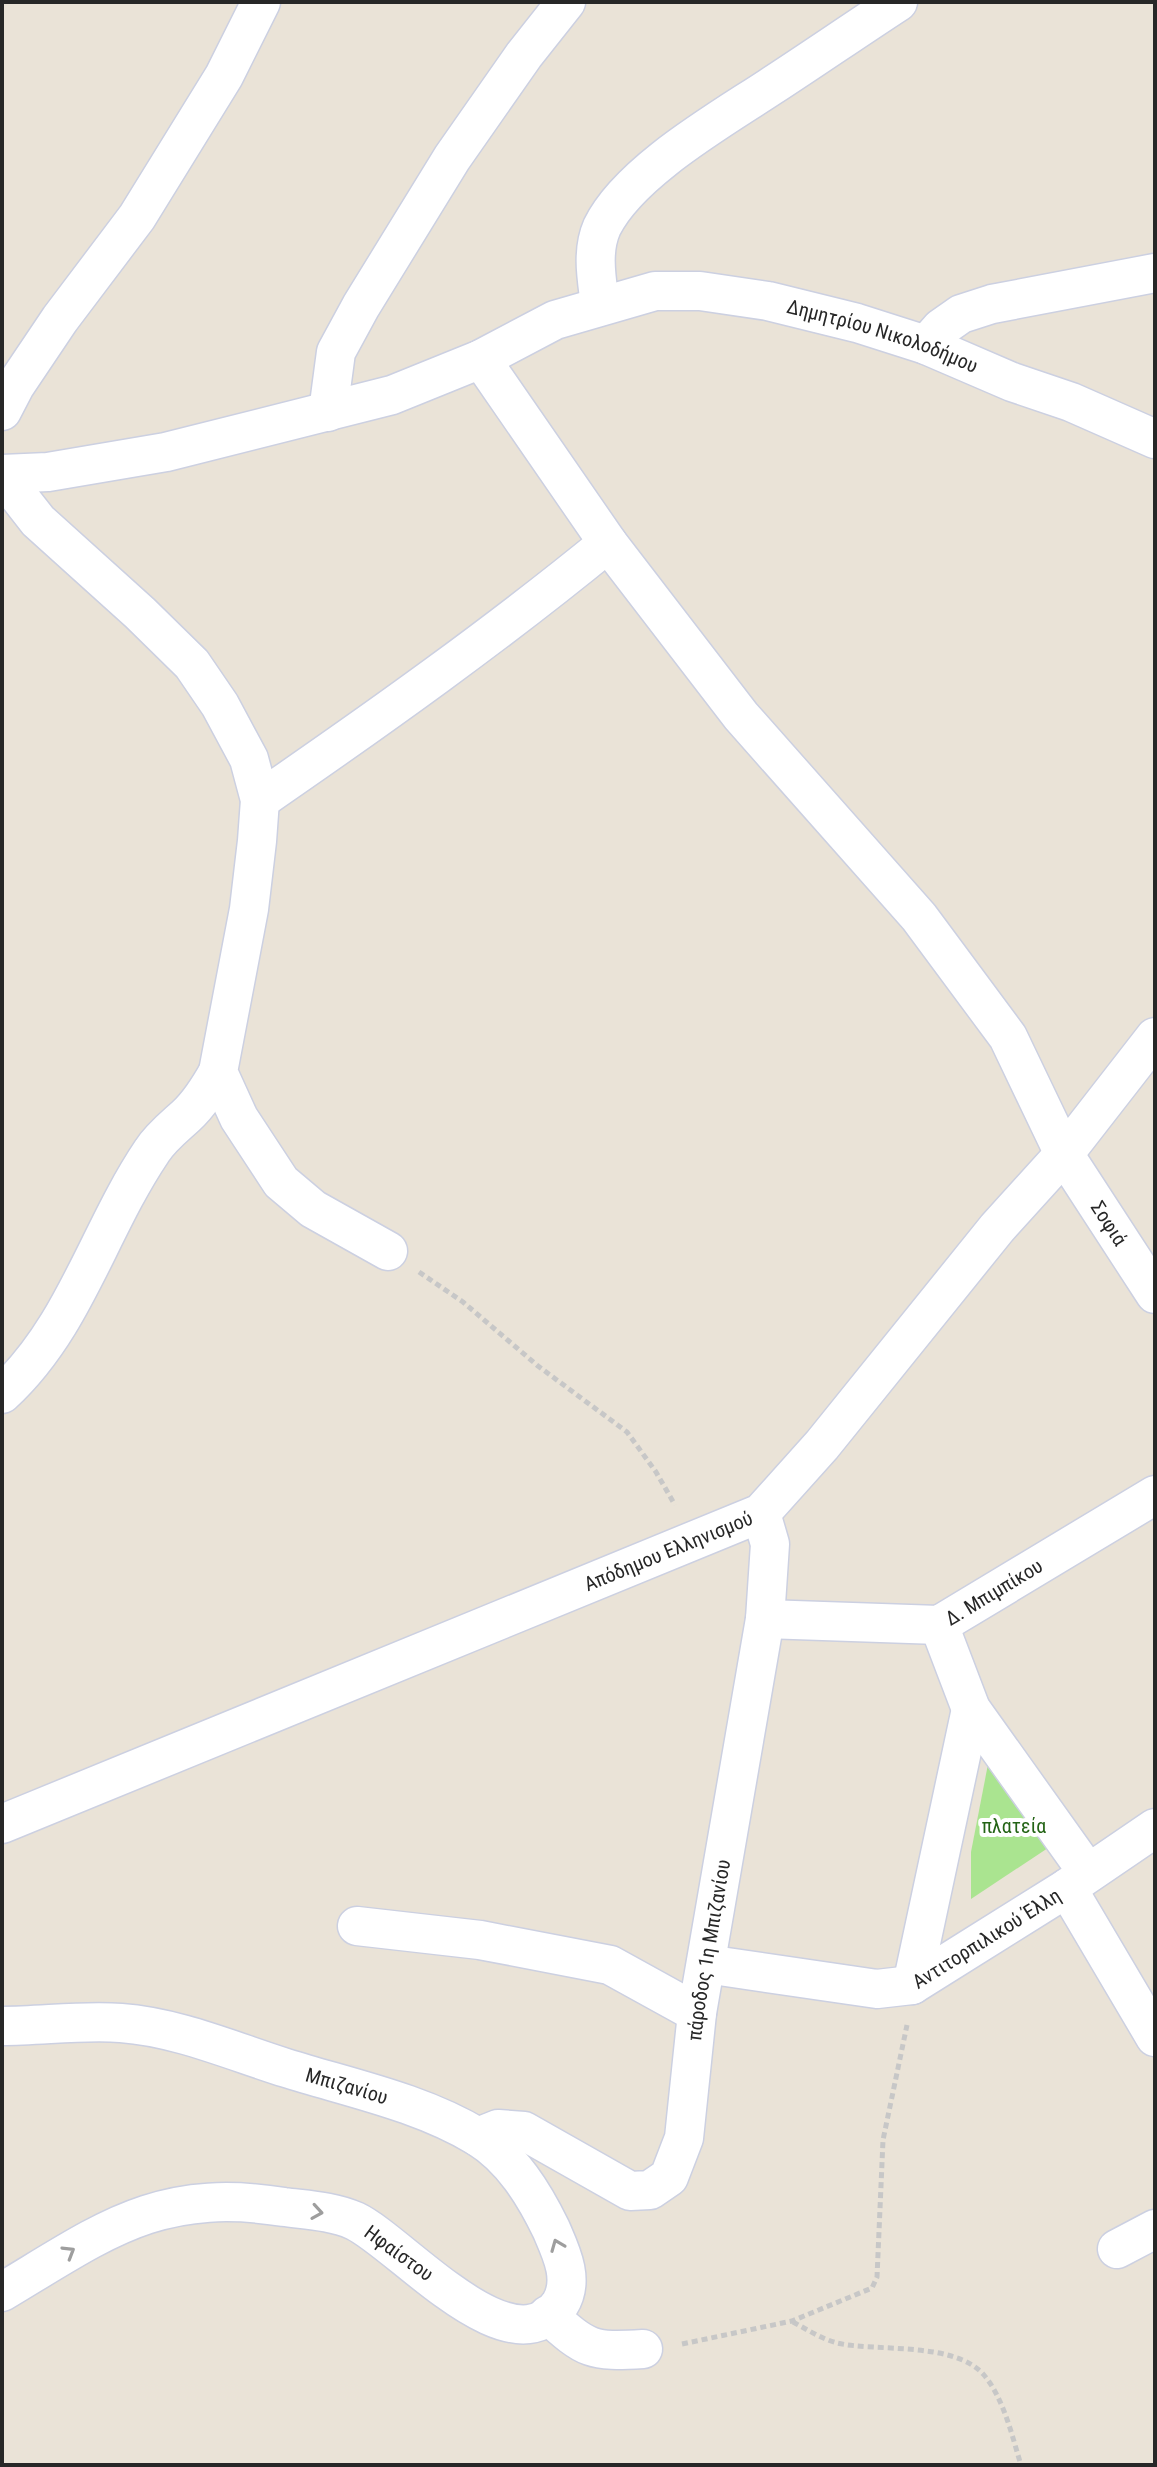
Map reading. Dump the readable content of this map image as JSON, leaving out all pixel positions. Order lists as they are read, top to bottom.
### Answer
{
  "streets": {
    "street": [
      "Δημητρίου Νικολοδήμου",
      "Σοφιά",
      "Απόδημου Ελληνισμού",
      "Δ. Μπιμπίκου",
      "Αντιτορπιλικού Έλλη",
      "πάροδος 1η Μπιζανίου",
      "Μπιζανίου",
      "Ηφαίστου"
    ]
  },
  "crossings": [
    ["Δημητρίου Νικολοδήμου", "Σοφιά"],
    ["Σοφιά", "Απόδημου Ελληνισμού"],
    ["Απόδημου Ελληνισμού", "πάροδος 1η Μπιζανίου"],
    ["Δ. Μπιμπίκου", "πάροδος 1η Μπιζανίου"],
    ["Αντιτορπιλικού Έλλη", "πάροδος 1η Μπιζανίου"],
    ["πάροδος 1η Μπιζανίου", "Μπιζανίου"],
    ["Μπιζανίου", "Ηφαίστου"]
  ],
  "parks": ["πλατεία"]
}
